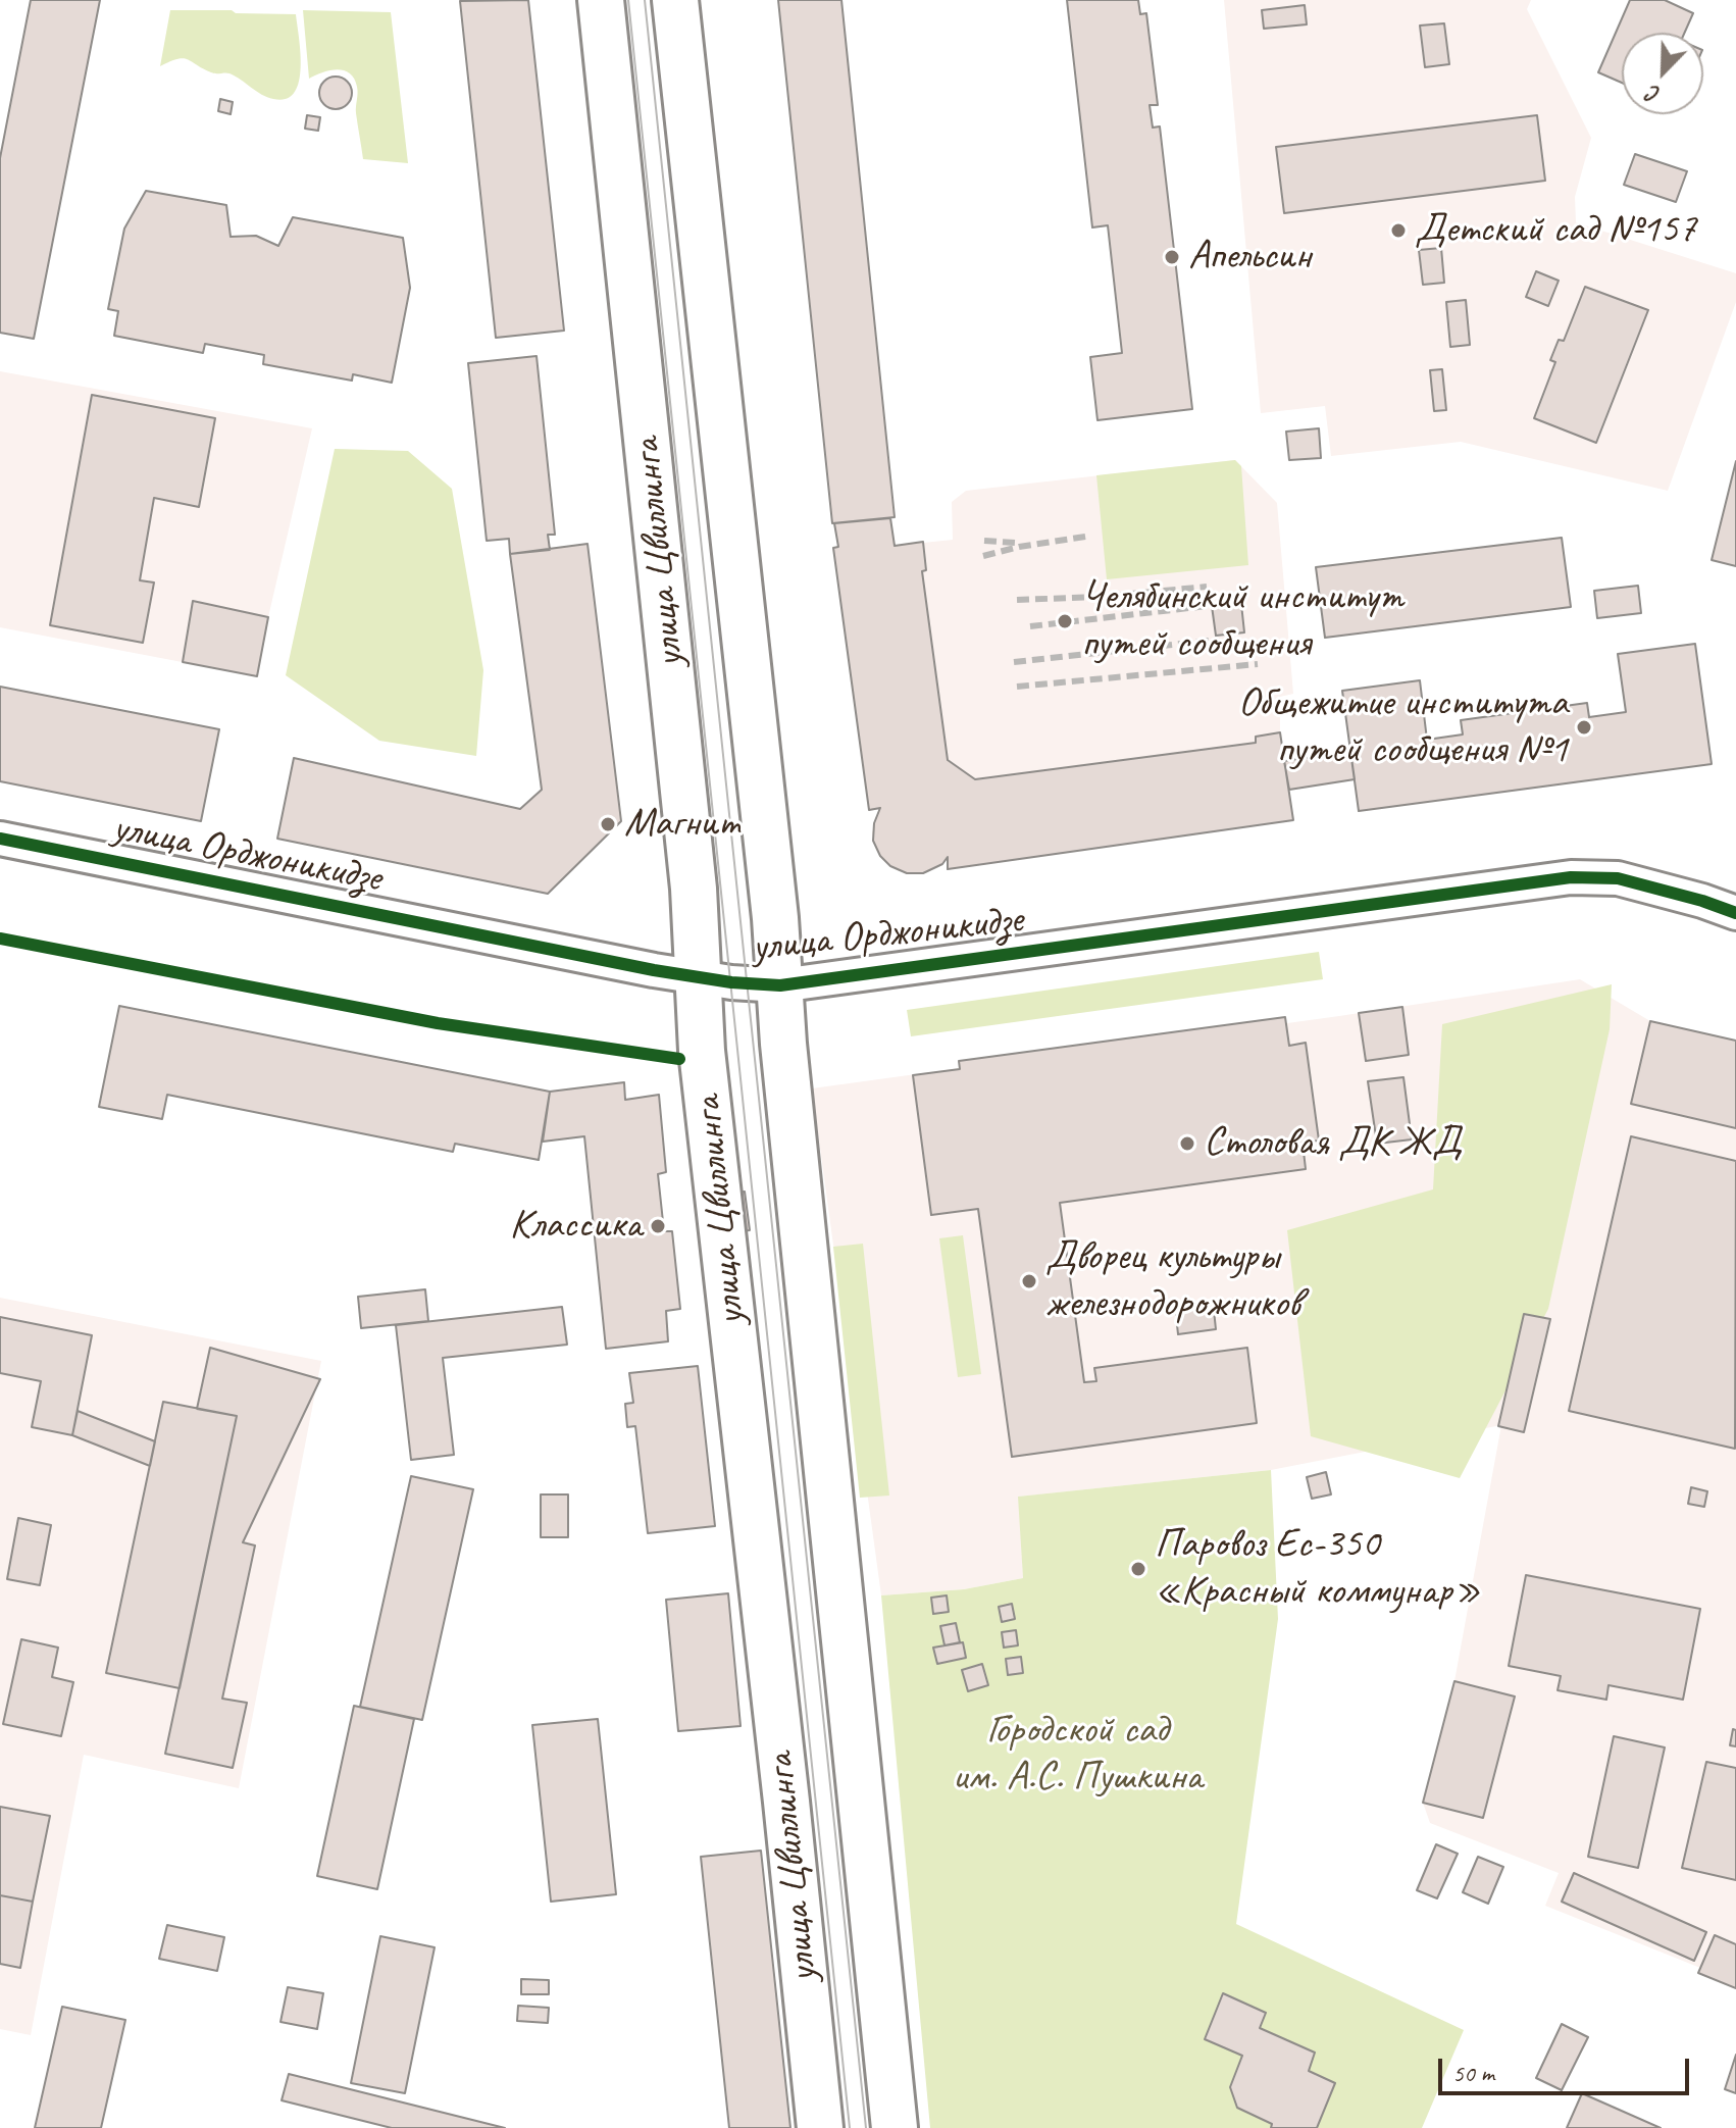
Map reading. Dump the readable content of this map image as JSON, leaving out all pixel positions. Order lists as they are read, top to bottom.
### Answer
{
  "streets": {
    "main road": ["улица Цвиллинга"],
    "street": ["улица Орджоникидзе"]
  },
  "crossings": [
    ["улица Цвиллинга", "улица Орджоникидзе"]
  ],
  "parks": ["Городской сад им. А.С. Пушкина"],
  "places": [
    "Детский сад №157",
    "Апельсин",
    "Челябинский институт путей сообщения",
    "Общежитие института путей сообщения №1",
    "Магнит",
    "Столовая ДК ЖД",
    "Классика",
    "Дворец культуры железнодорожников",
    "Паровоз Ес-350 «Красный коммунар»"
  ],
  "scale_bar": "50 m",
  "north": "bottom left"
}
